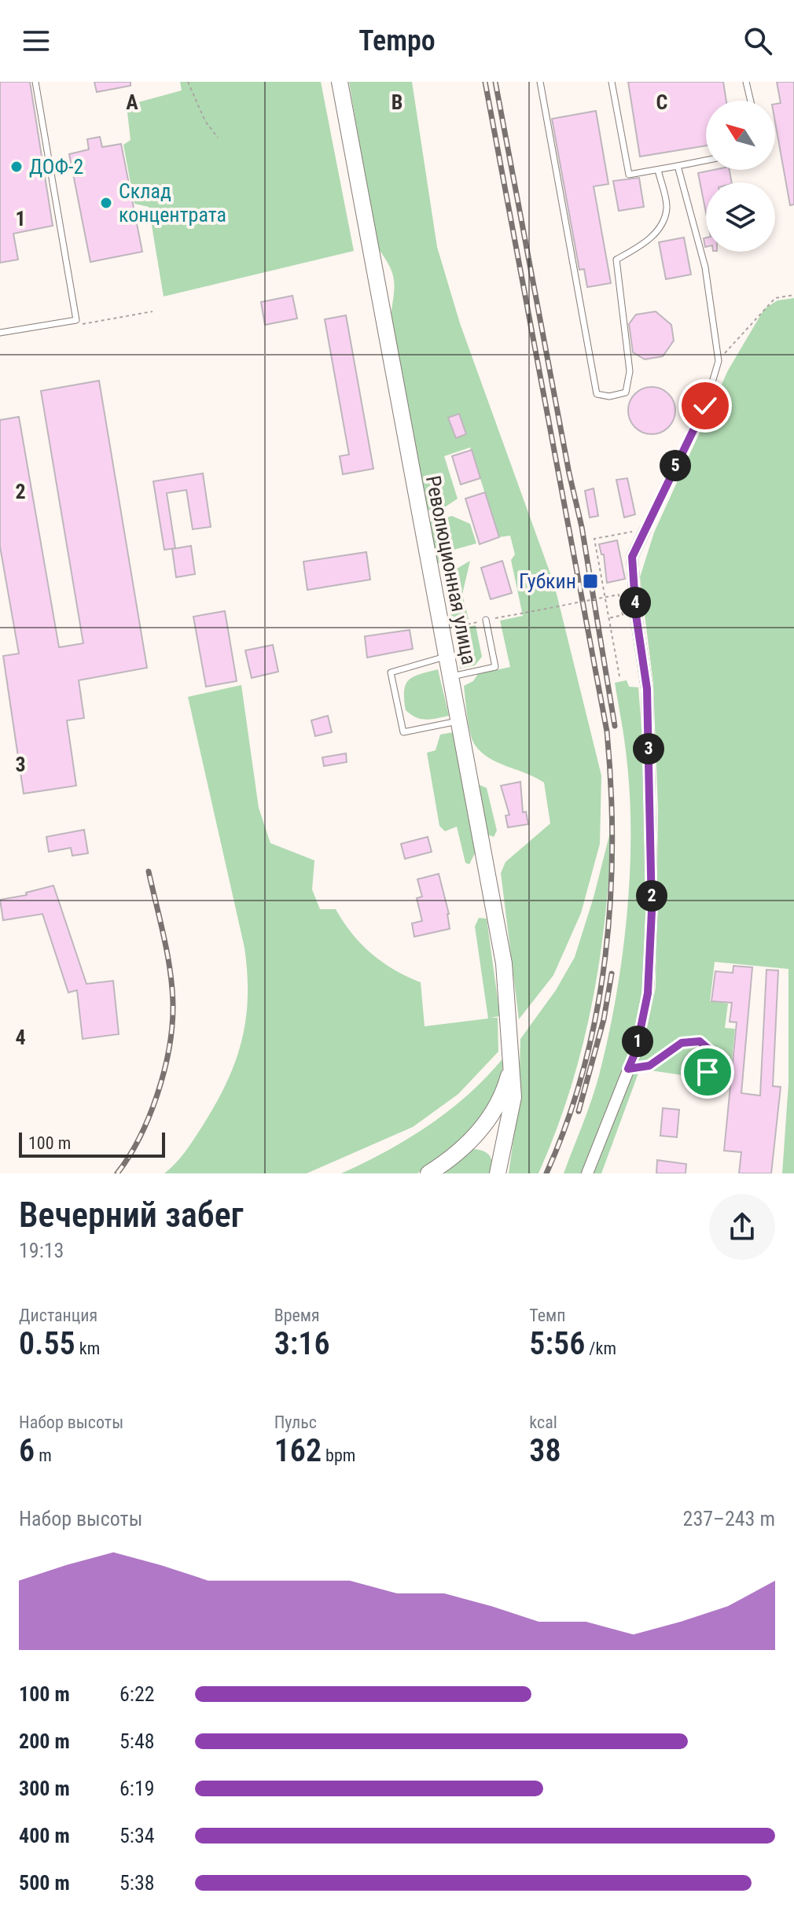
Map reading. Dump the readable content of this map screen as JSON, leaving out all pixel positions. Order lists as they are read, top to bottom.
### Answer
{
  "streets": {
    "street": ["Революционная улица"]
  },
  "places": {
    "other": ["ДОФ-2", "Склад концентрата"],
    "transit": ["Губкин"]
  },
  "scale_bar": "100 m",
  "north": "top left",
  "page": {
    "header": "Tempo",
    "pins": [
      "5",
      "4",
      "3",
      "2",
      "1"
    ],
    "scale": "100 m",
    "heading": ["Вечерний забег", "19:13"],
    "stats": [
      ["Дистанция", "0.55 km"],
      ["Время", "3:16"],
      ["Темп", "5:56 /km"],
      ["Набор высоты", "6 m"],
      ["Пульс", "162 bpm"],
      ["kcal", "38"]
    ],
    "chart": ["Набор высоты", "237–243 m"],
    "list": [
      {
        "name": "100 m",
        "note": "6:22"
      },
      {
        "name": "200 m",
        "note": "5:48"
      },
      {
        "name": "300 m",
        "note": "6:19"
      },
      {
        "name": "400 m",
        "note": "5:34"
      },
      {
        "name": "500 m",
        "note": "5:38"
      }
    ]
  },
  "grid": {
    "columns": ["A", "B", "C"],
    "rows": [
      "1",
      "2",
      "3",
      "4"
    ]
  }
}
